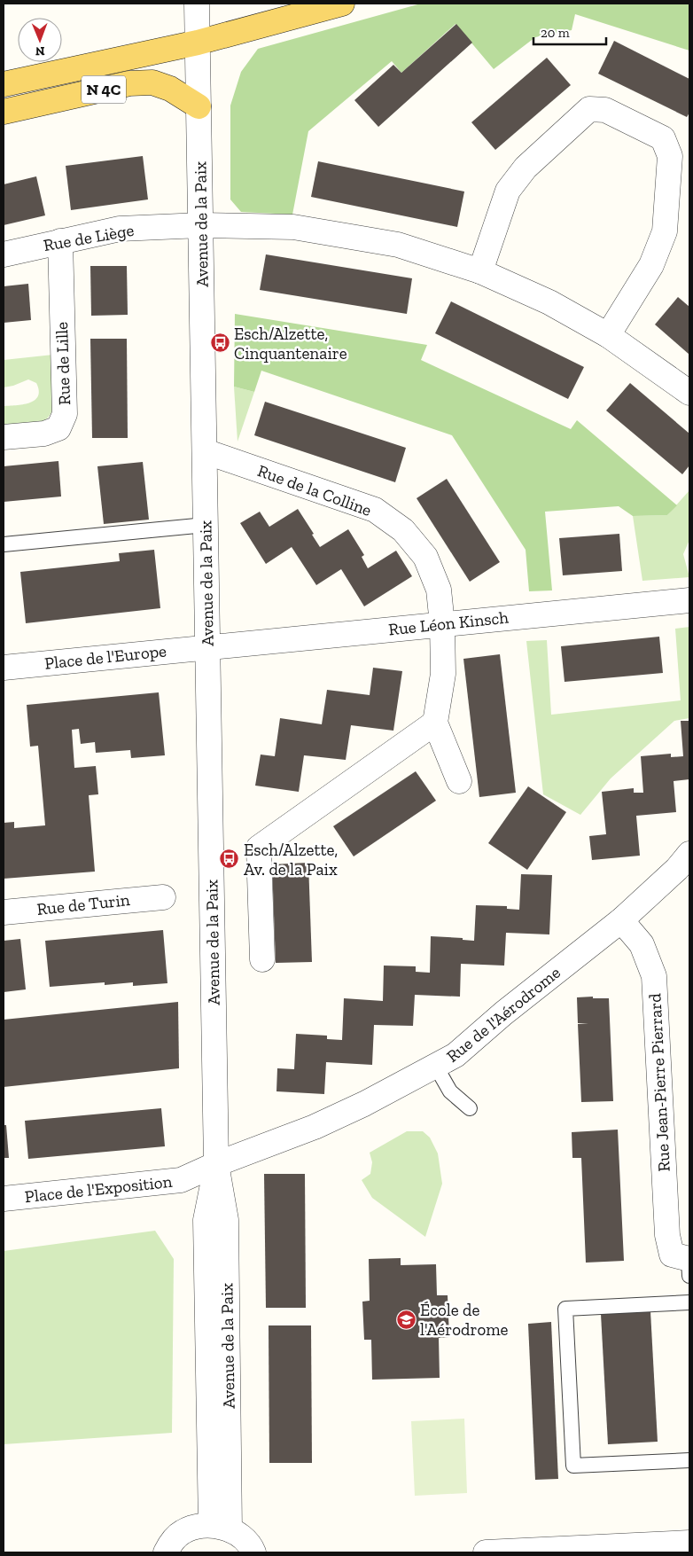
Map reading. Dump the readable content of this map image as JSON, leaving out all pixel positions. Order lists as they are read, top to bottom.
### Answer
{
  "streets": {
    "main road": ["N 4C"],
    "street": [
      "Avenue de la Paix",
      "Rue de Liège",
      "Rue de Lille",
      "Rue de la Colline",
      "Rue Léon Kinsch",
      "Place de l'Europe",
      "Rue de Turin",
      "Rue de l'Aérodrome",
      "Rue Jean-Pierre Pierrard",
      "Place de l'Exposition"
    ]
  },
  "crossings": [
    ["N 4C", "Avenue de la Paix"],
    ["Avenue de la Paix", "Rue de Liège"],
    ["Avenue de la Paix", "Rue de la Colline"],
    ["Avenue de la Paix", "Rue Léon Kinsch"],
    ["Avenue de la Paix", "Place de l'Europe"],
    ["Avenue de la Paix", "Rue de l'Aérodrome"],
    ["Avenue de la Paix", "Place de l'Exposition"],
    ["Rue de Liège", "Rue de Lille"],
    ["Rue de la Colline", "Rue Léon Kinsch"],
    ["Rue Léon Kinsch", "Place de l'Europe"],
    ["Rue de l'Aérodrome", "Rue Jean-Pierre Pierrard"],
    ["Rue de l'Aérodrome", "Place de l'Exposition"]
  ],
  "places": {
    "bus stop": ["Esch/Alzette, Cinquantenaire", "Esch/Alzette, Av. de la Paix"],
    "school or university": ["École de l'Aérodrome"]
  },
  "scale_bar": "20 m",
  "north": "bottom"
}
